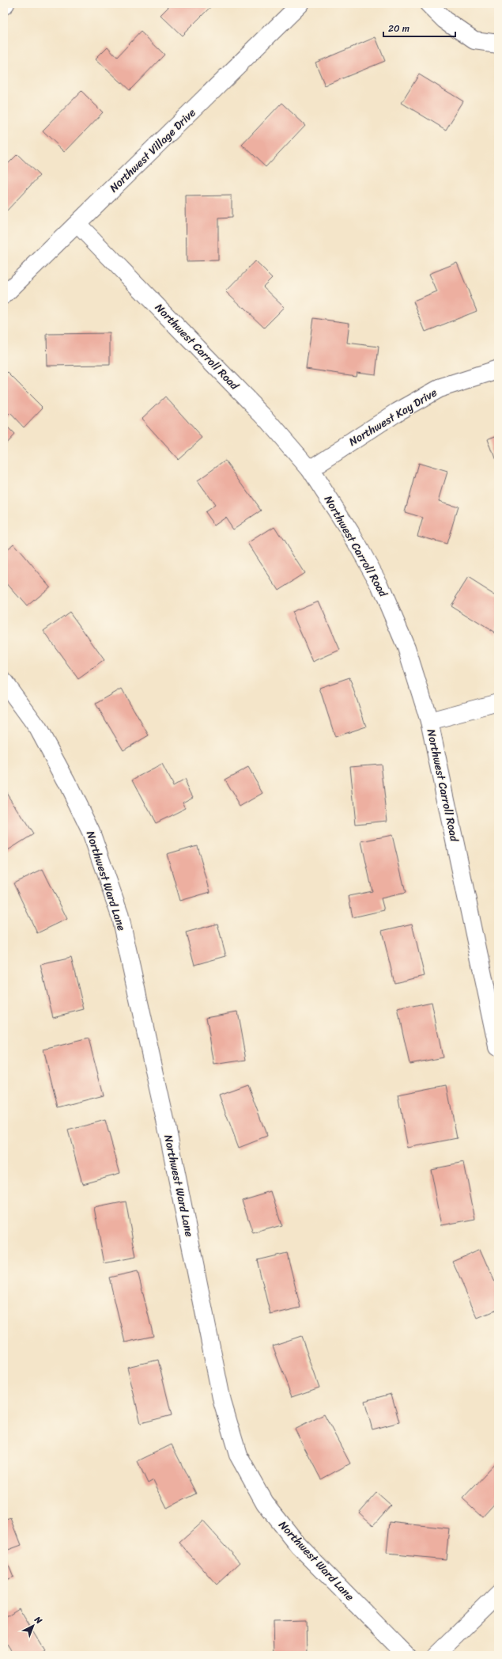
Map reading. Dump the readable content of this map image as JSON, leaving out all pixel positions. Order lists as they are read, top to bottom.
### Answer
{
  "streets": {
    "street": [
      "Northwest Village Drive",
      "Northwest Carroll Road",
      "Northwest Kay Drive",
      "Northwest Ward Lane"
    ]
  },
  "crossings": [
    ["Northwest Village Drive", "Northwest Carroll Road"],
    ["Northwest Carroll Road", "Northwest Kay Drive"]
  ],
  "scale_bar": "20 m",
  "north": "top right"
}
